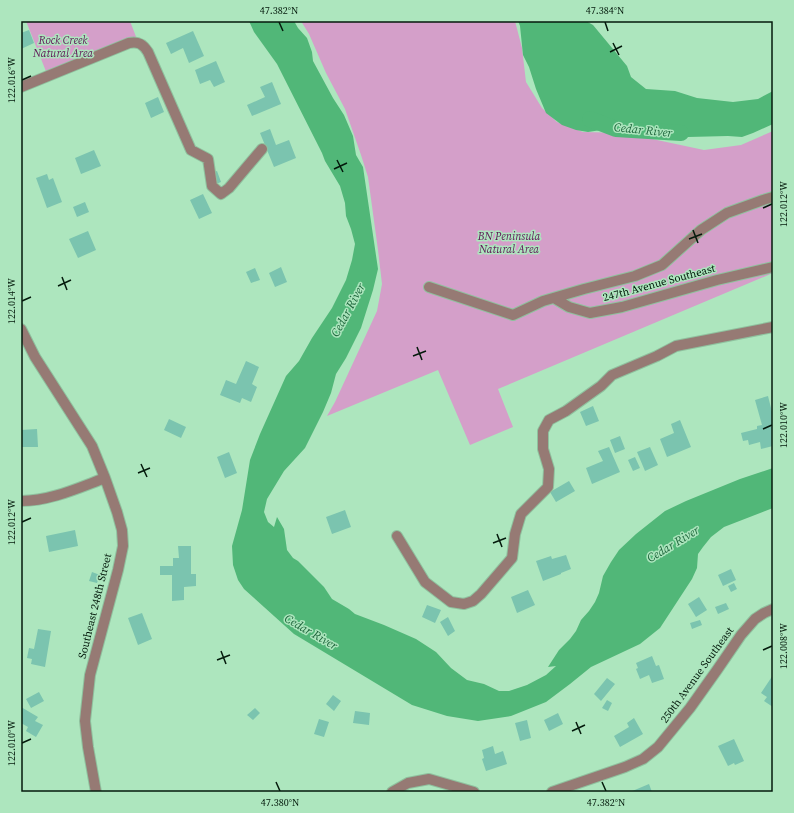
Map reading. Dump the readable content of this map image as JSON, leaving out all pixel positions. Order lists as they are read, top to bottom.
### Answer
{
  "streets": {
    "street": ["247th Avenue Southeast", "Southeast 248th Street", "250th Avenue Southeast"]
  },
  "water": ["Cedar River"],
  "parks": ["Rock Creek Natural Area", "BN Peninsula Natural Area"],
  "coordinates": [
    "47.382°N",
    "47.384°N",
    "122.016°W",
    "122.012°W",
    "122.014°W",
    "122.010°W",
    "122.008°W",
    "47.380°N"
  ]
}
